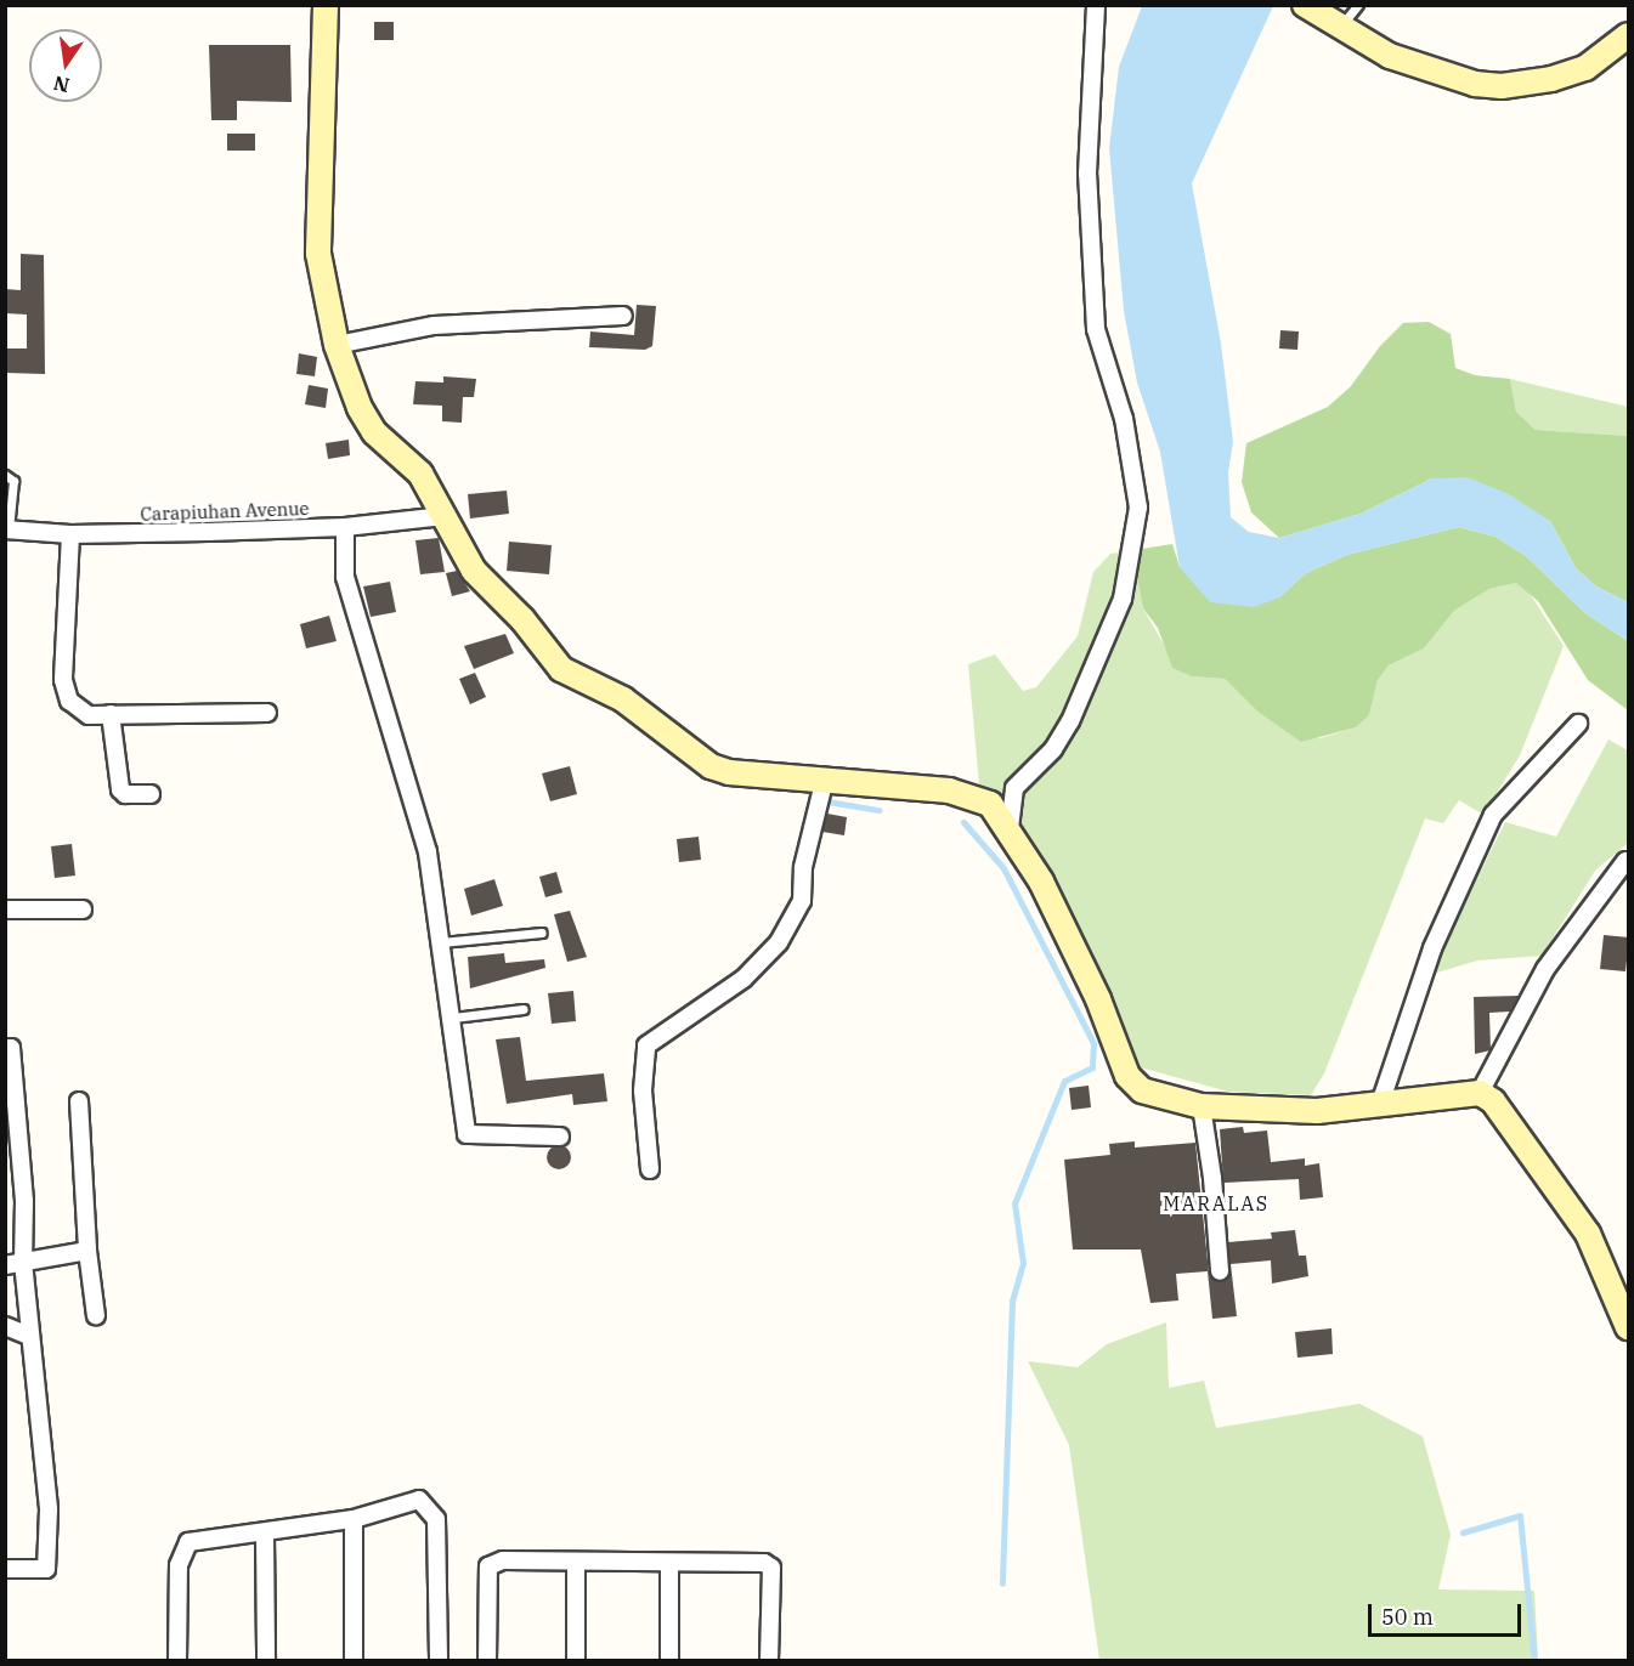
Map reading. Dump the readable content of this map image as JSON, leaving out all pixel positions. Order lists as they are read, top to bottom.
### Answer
{
  "streets": {
    "street": ["Carapiuhan Avenue"]
  },
  "districts": ["MARALAS"],
  "scale_bar": "50 m",
  "north": "bottom"
}
